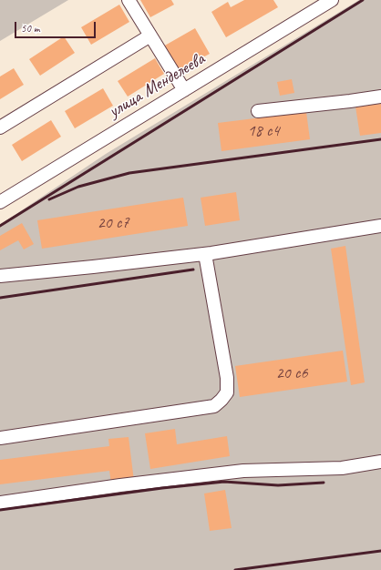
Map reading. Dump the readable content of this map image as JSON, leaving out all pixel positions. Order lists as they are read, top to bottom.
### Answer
{
  "streets": {
    "street": ["улица Менделеева"]
  },
  "house_numbers": ["18 с4", "20 с7", "20 с6"],
  "scale_bar": "50 m"
}
